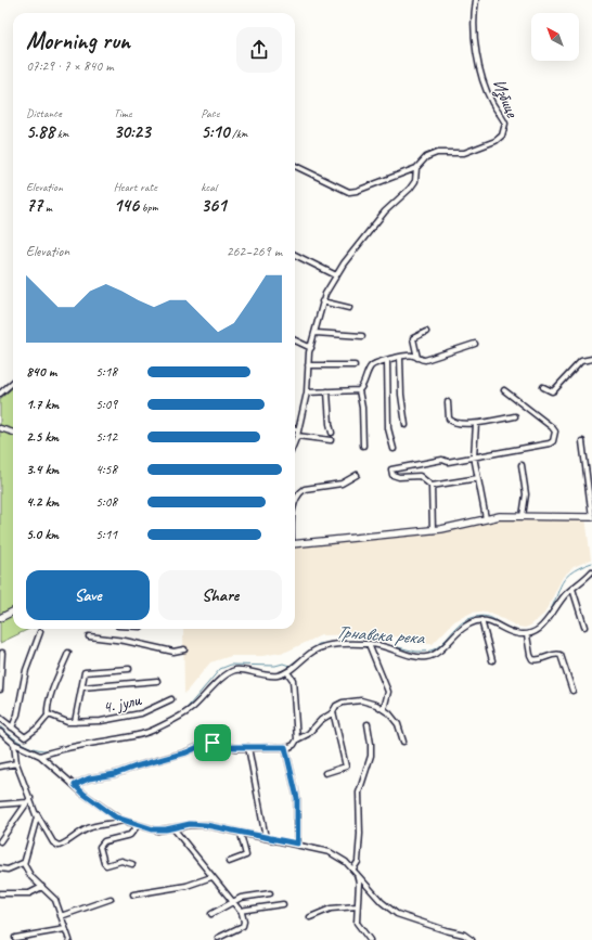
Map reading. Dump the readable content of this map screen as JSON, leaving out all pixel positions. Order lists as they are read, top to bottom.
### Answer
{
  "streets": {
    "street": ["Избице", "4. јули"]
  },
  "water": ["Трнавска река"],
  "north": "top left",
  "page": {
    "heading": ["Morning run", "07:29 · 7 × 840 m"],
    "stats": [
      ["Distance", "5.88 km"],
      ["Time", "30:23"],
      ["Pace", "5:10 /km"],
      ["Elevation", "77 m"],
      ["Heart rate", "146 bpm"],
      ["kcal", "361"]
    ],
    "chart": ["Elevation", "262–269 m"],
    "list": [
      {
        "name": "840 m",
        "note": "5:18"
      },
      {
        "name": "1.7 km",
        "note": "5:09"
      },
      {
        "name": "2.5 km",
        "note": "5:12"
      },
      {
        "name": "3.4 km",
        "note": "4:58"
      },
      {
        "name": "4.2 km",
        "note": "5:08"
      },
      {
        "name": "5.0 km",
        "note": "5:11"
      }
    ],
    "buttons": ["Save", "Share"]
  }
}
